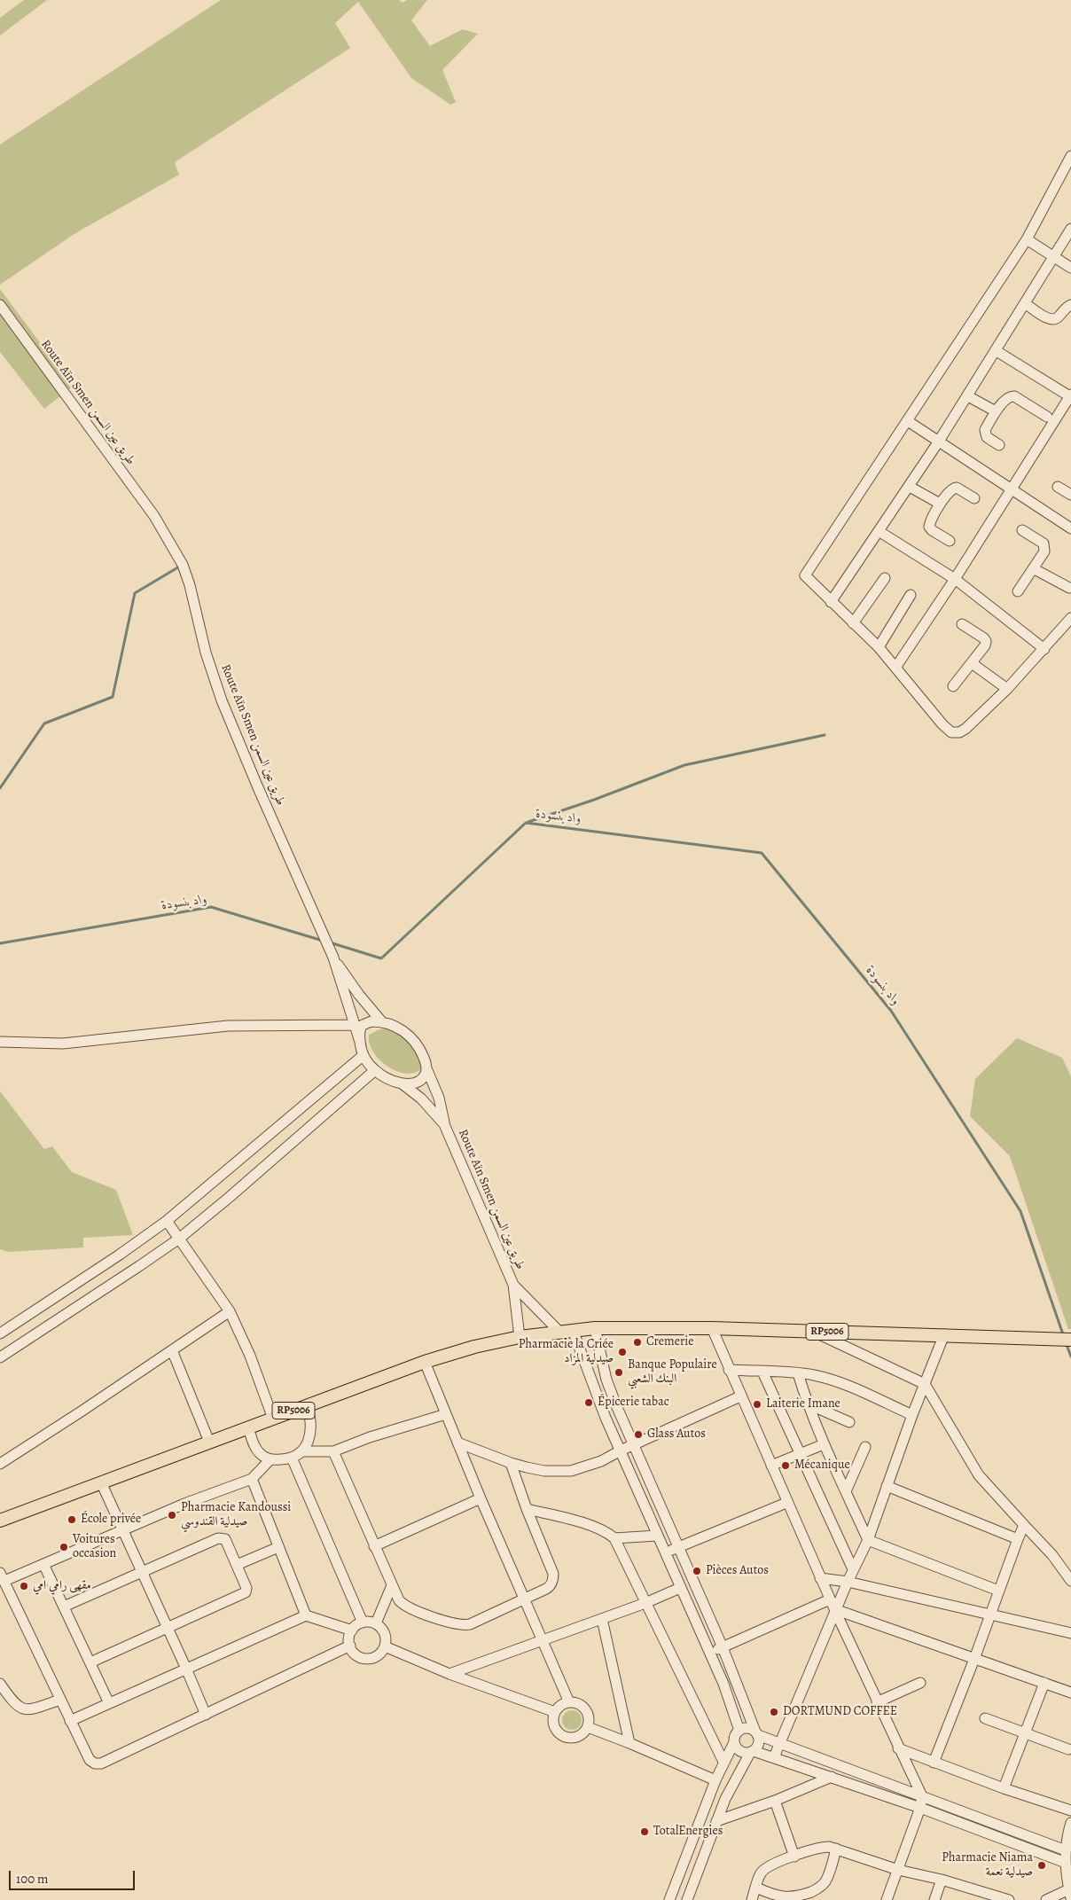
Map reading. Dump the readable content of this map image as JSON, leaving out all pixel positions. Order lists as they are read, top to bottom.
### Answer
{
  "streets": {
    "main road": ["RP5006"],
    "street": ["Route Aïn Smen طريق عين السمن"]
  },
  "crossings": [
    ["Route Aïn Smen طريق عين السمن", "RP5006"]
  ],
  "water": ["واد بنسودة"],
  "places": [
    "Cremerie",
    "Pharmacie la Criée صيدلية المزاد",
    "Banque Populaire البنك الشعبي",
    "Épicerie tabac",
    "Laiterie Imane",
    "Glass Autos",
    "Mécanique",
    "Pharmacie Kandoussi صيدلية القندوسي",
    "École privée",
    "Voitures occasion",
    "Pièces Autos",
    "مقهى رامي امي",
    "DORTMUND COFFEE",
    "TotalEnergies",
    "Pharmacie Niama صيدلية نعمة"
  ],
  "scale_bar": "100 m"
}
